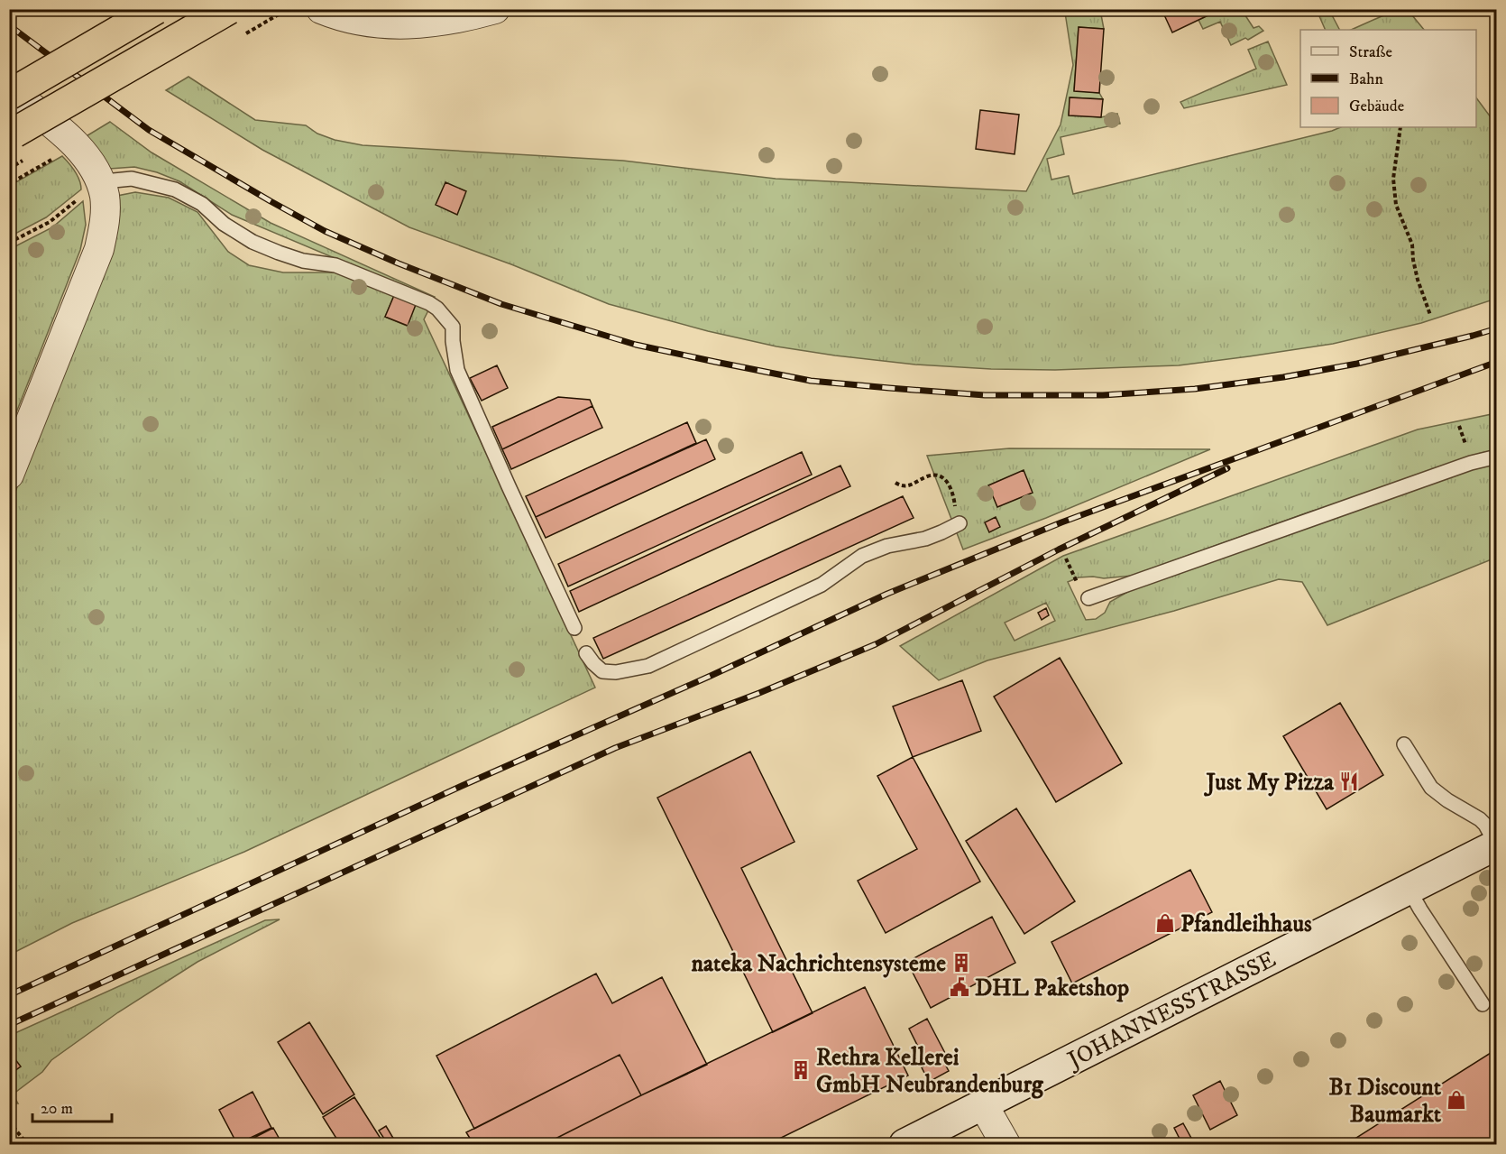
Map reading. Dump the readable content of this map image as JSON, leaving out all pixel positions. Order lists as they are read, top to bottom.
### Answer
{
  "streets": {
    "main road": ["JOHANNESSTRASSE"]
  },
  "places": {
    "restaurant": ["Just My Pizza"],
    "shop": ["Pfandleihhaus", "B1 Discount Baumarkt"],
    "building": ["nateka Nachrichtensysteme", "Rethra Kellerei GmbH Neubrandenburg"],
    "public building": ["DHL Paketshop"]
  },
  "legend": ["Straße", "Bahn", "Gebäude"],
  "scale_bar": "20 m"
}
